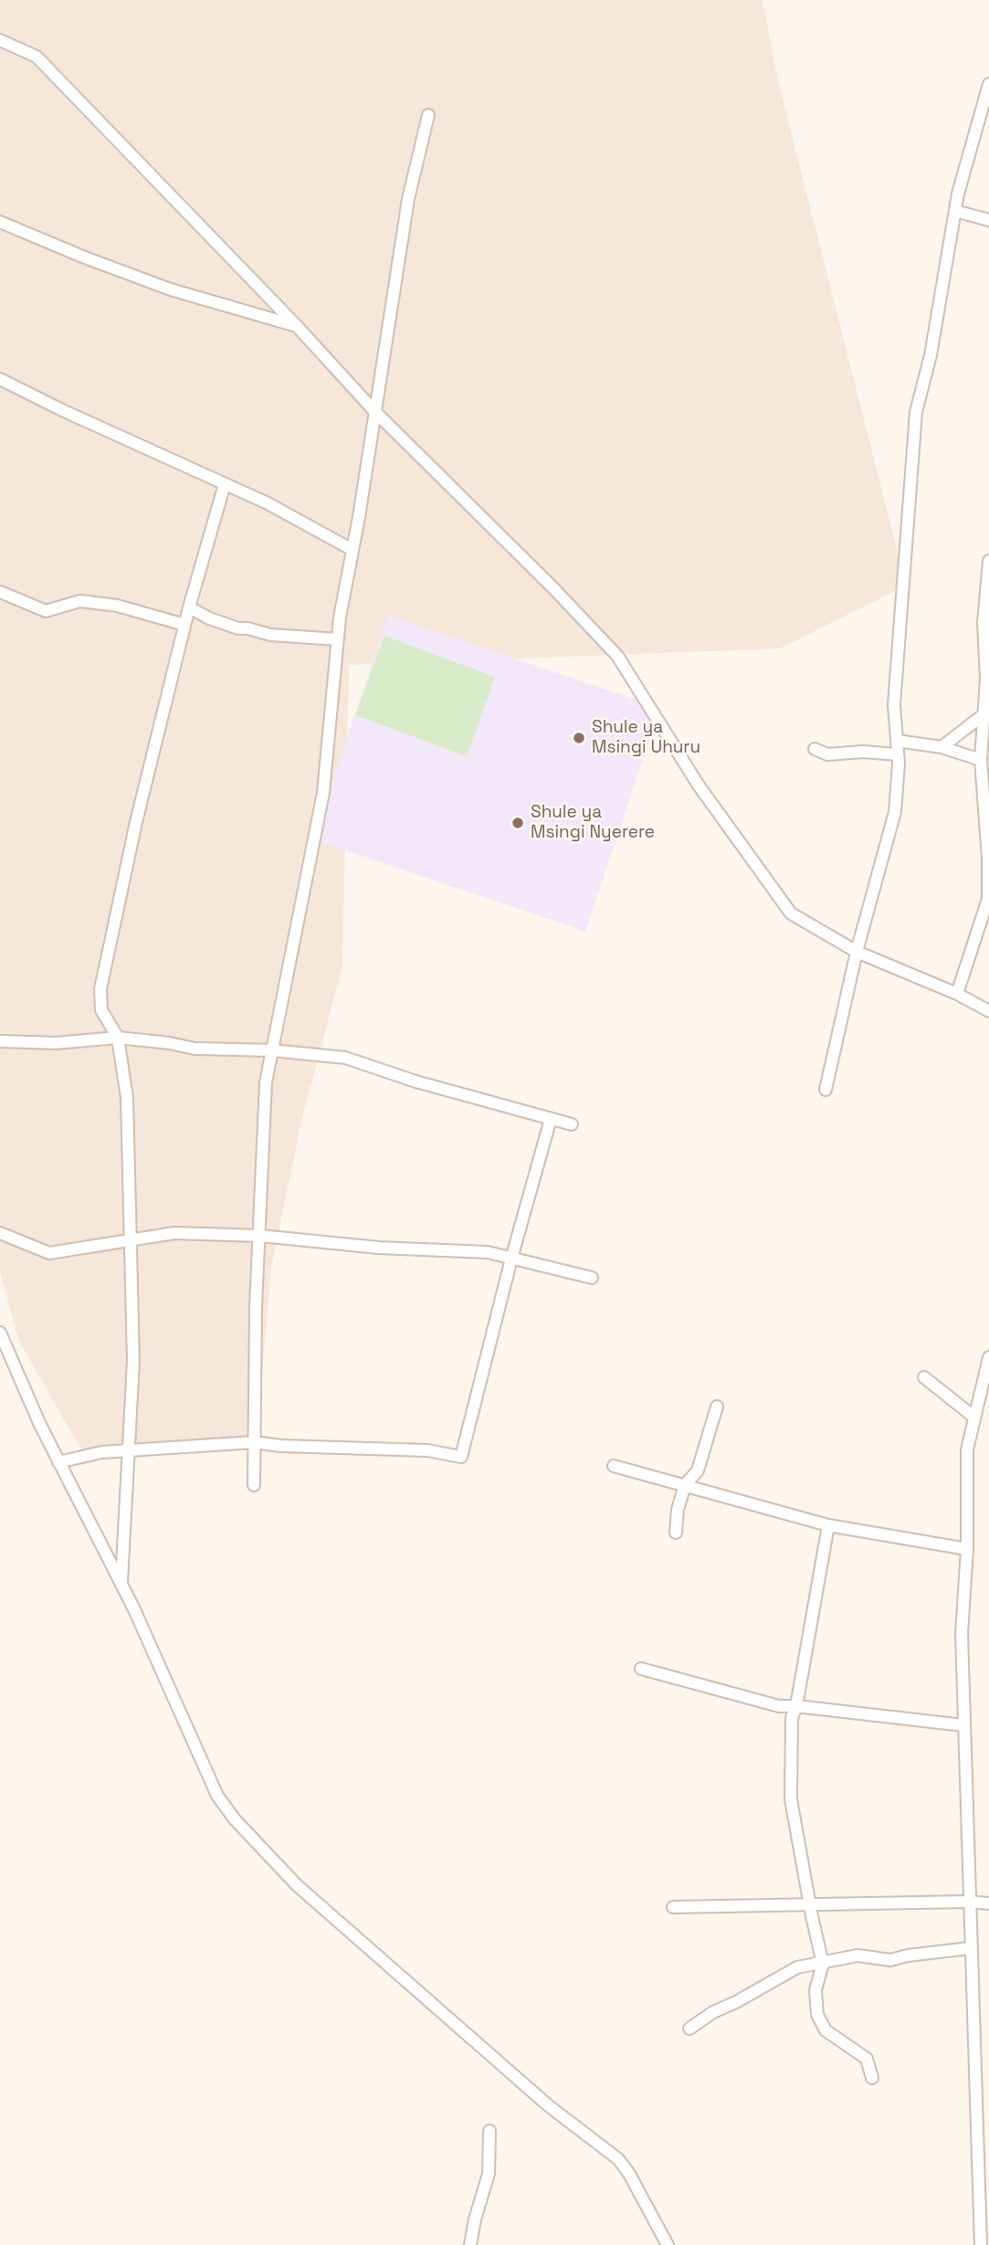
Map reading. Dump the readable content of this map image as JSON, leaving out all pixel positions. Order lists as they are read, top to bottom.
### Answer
{
  "places": ["Shule ya Msingi Uhuru", "Shule ya Msingi Nyerere"]
}
